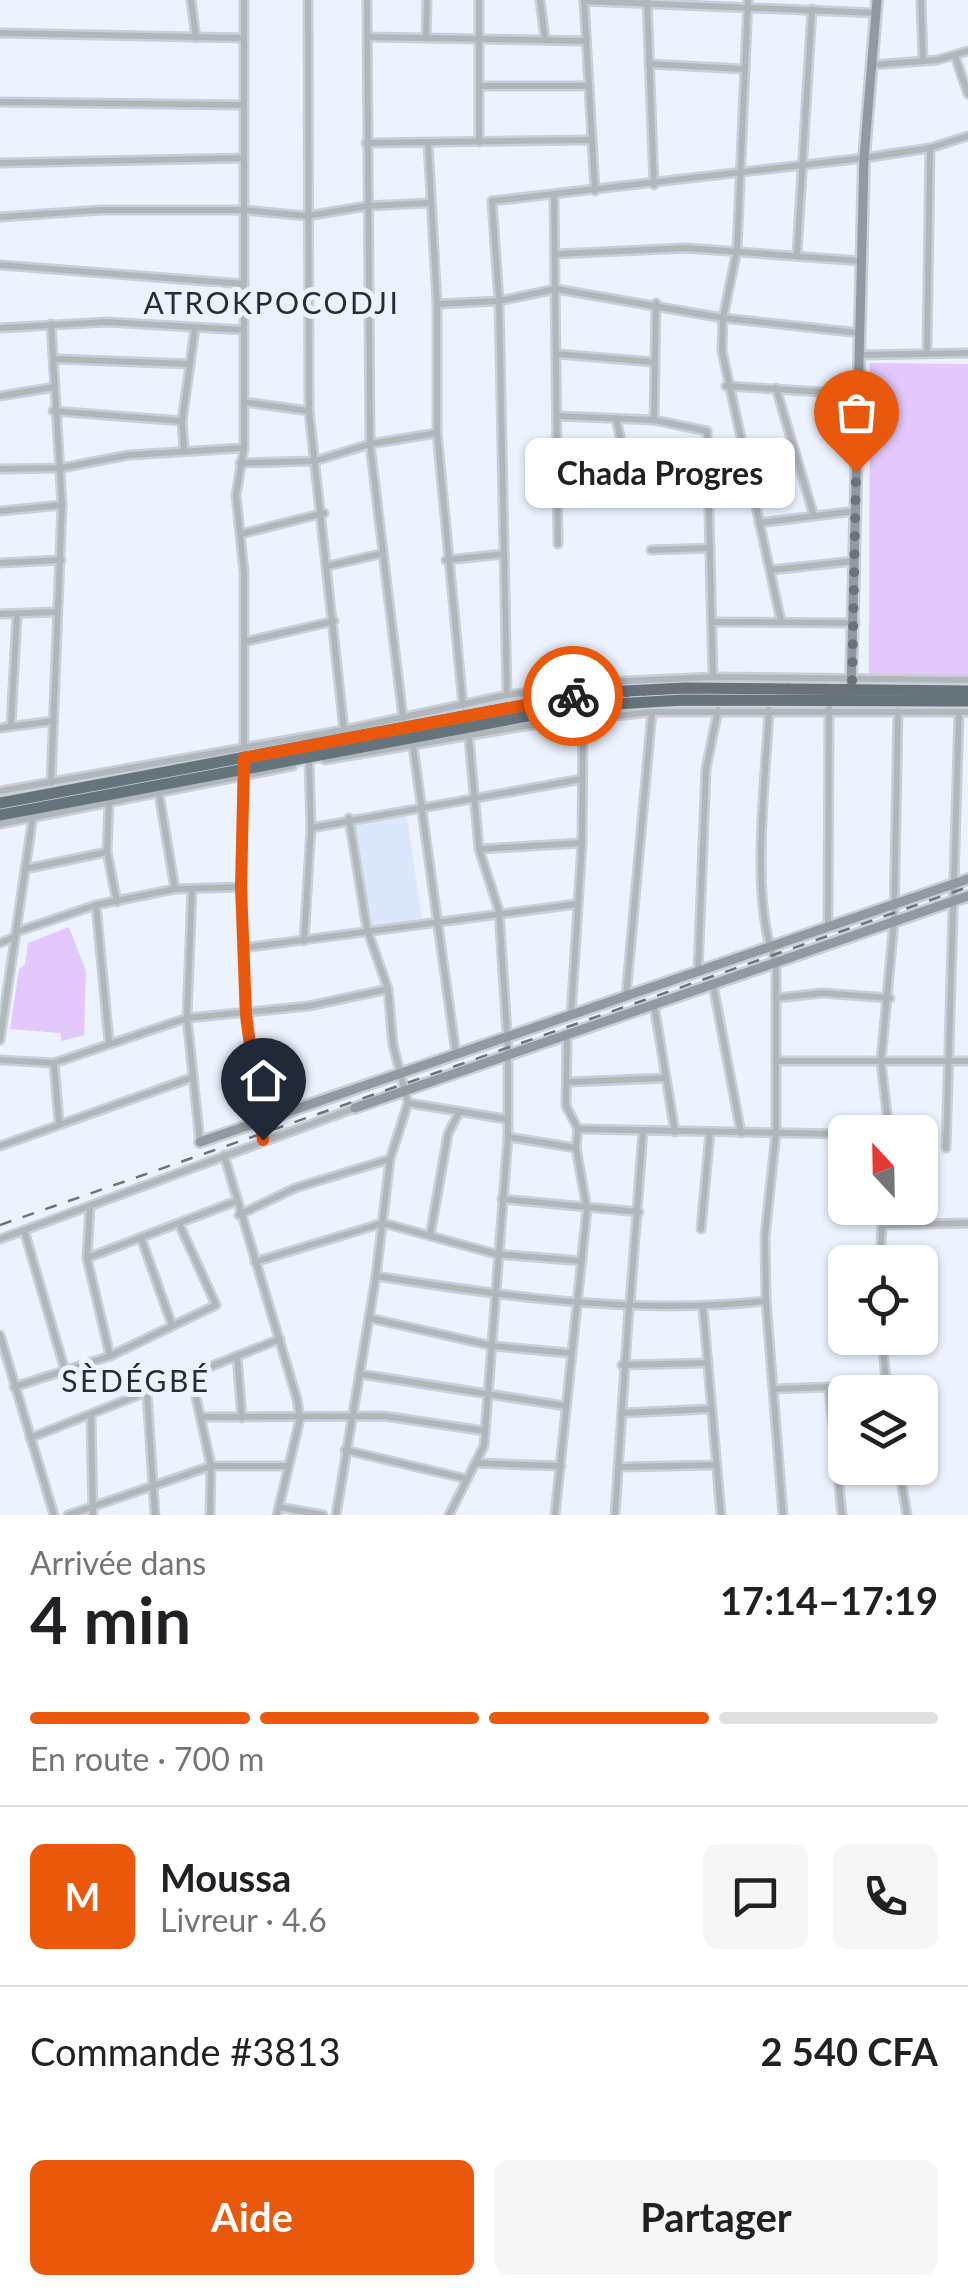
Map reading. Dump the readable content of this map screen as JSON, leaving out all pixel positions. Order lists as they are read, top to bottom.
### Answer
{
  "districts": ["ATROKPOCODJI", "SÈDÉGBÉ"],
  "places": ["Chada Progres"],
  "north": "top",
  "page": {
    "bubble": "Chada Progres",
    "heading": ["4 min", "Arrivée dans", "17:14–17:19"],
    "panel": [
      "Moussa",
      "Livreur · 4.6",
      "Commande #3813",
      "2 540 CFA"
    ],
    "bar": "En route · 700 m",
    "round": "M",
    "buttons": ["Aide", "Partager"]
  }
}
